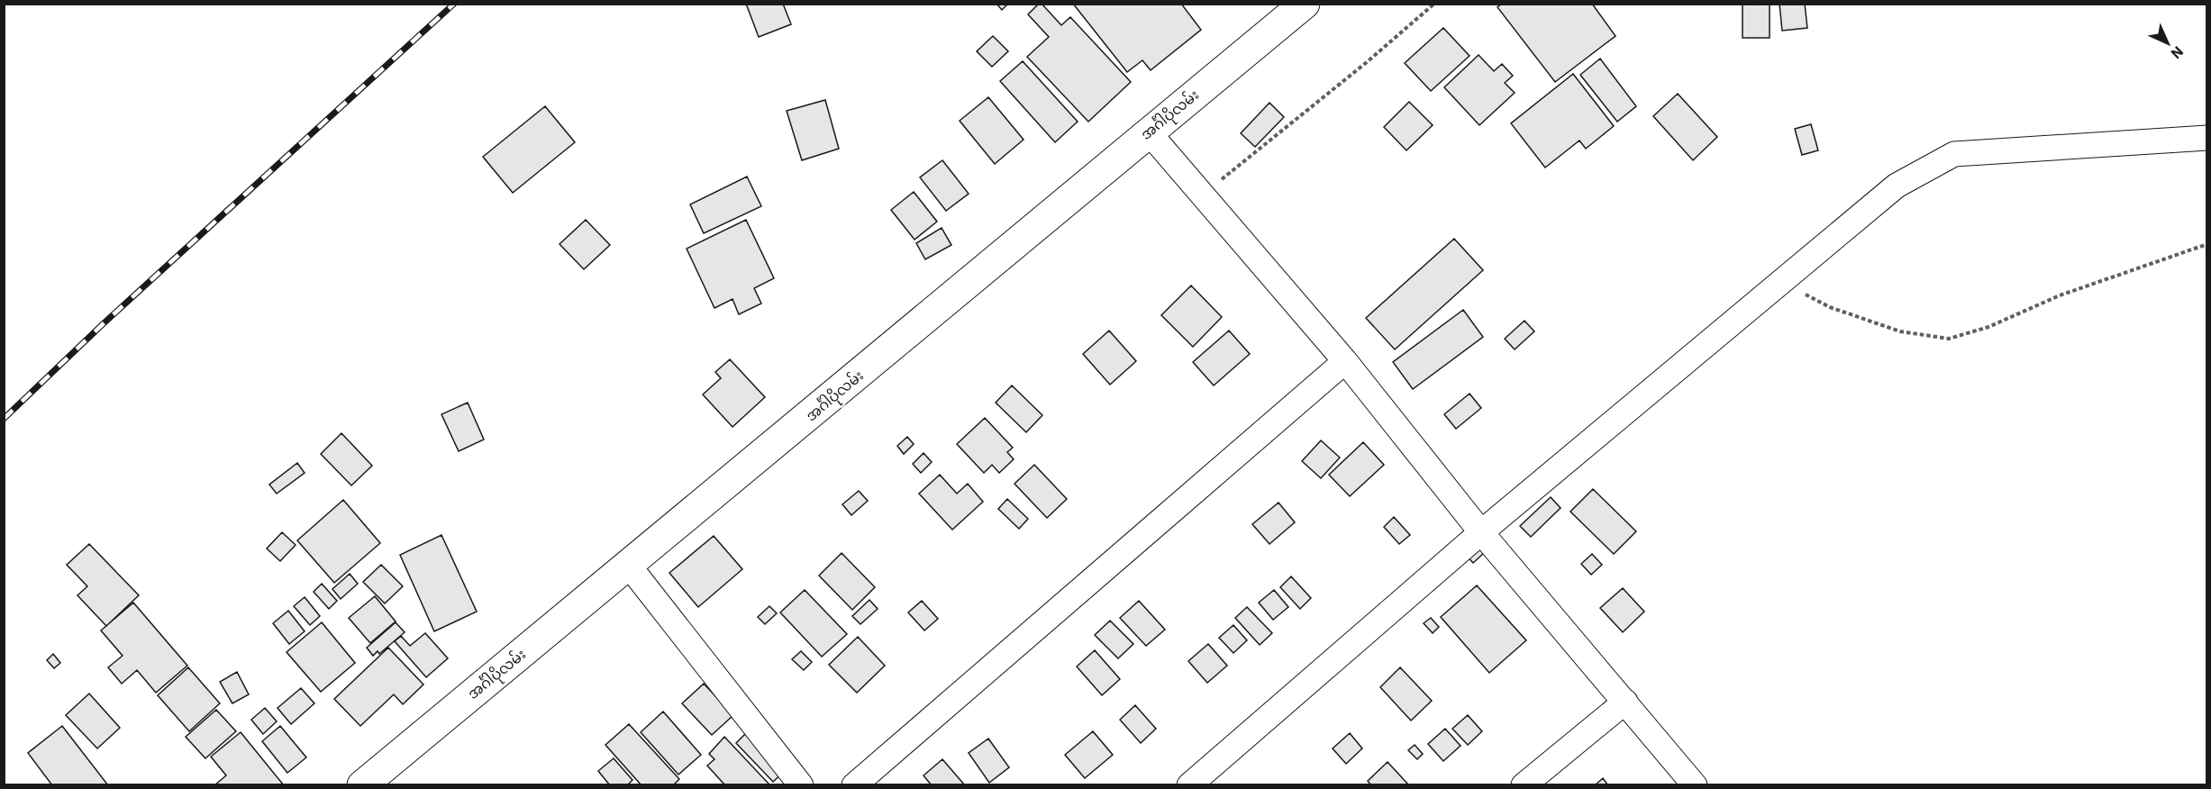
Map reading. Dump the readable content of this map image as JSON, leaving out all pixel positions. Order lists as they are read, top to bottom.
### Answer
{
  "streets": {
    "main road": ["အင်္ဂါပိုလမ်း"]
  },
  "north": "bottom right"
}
